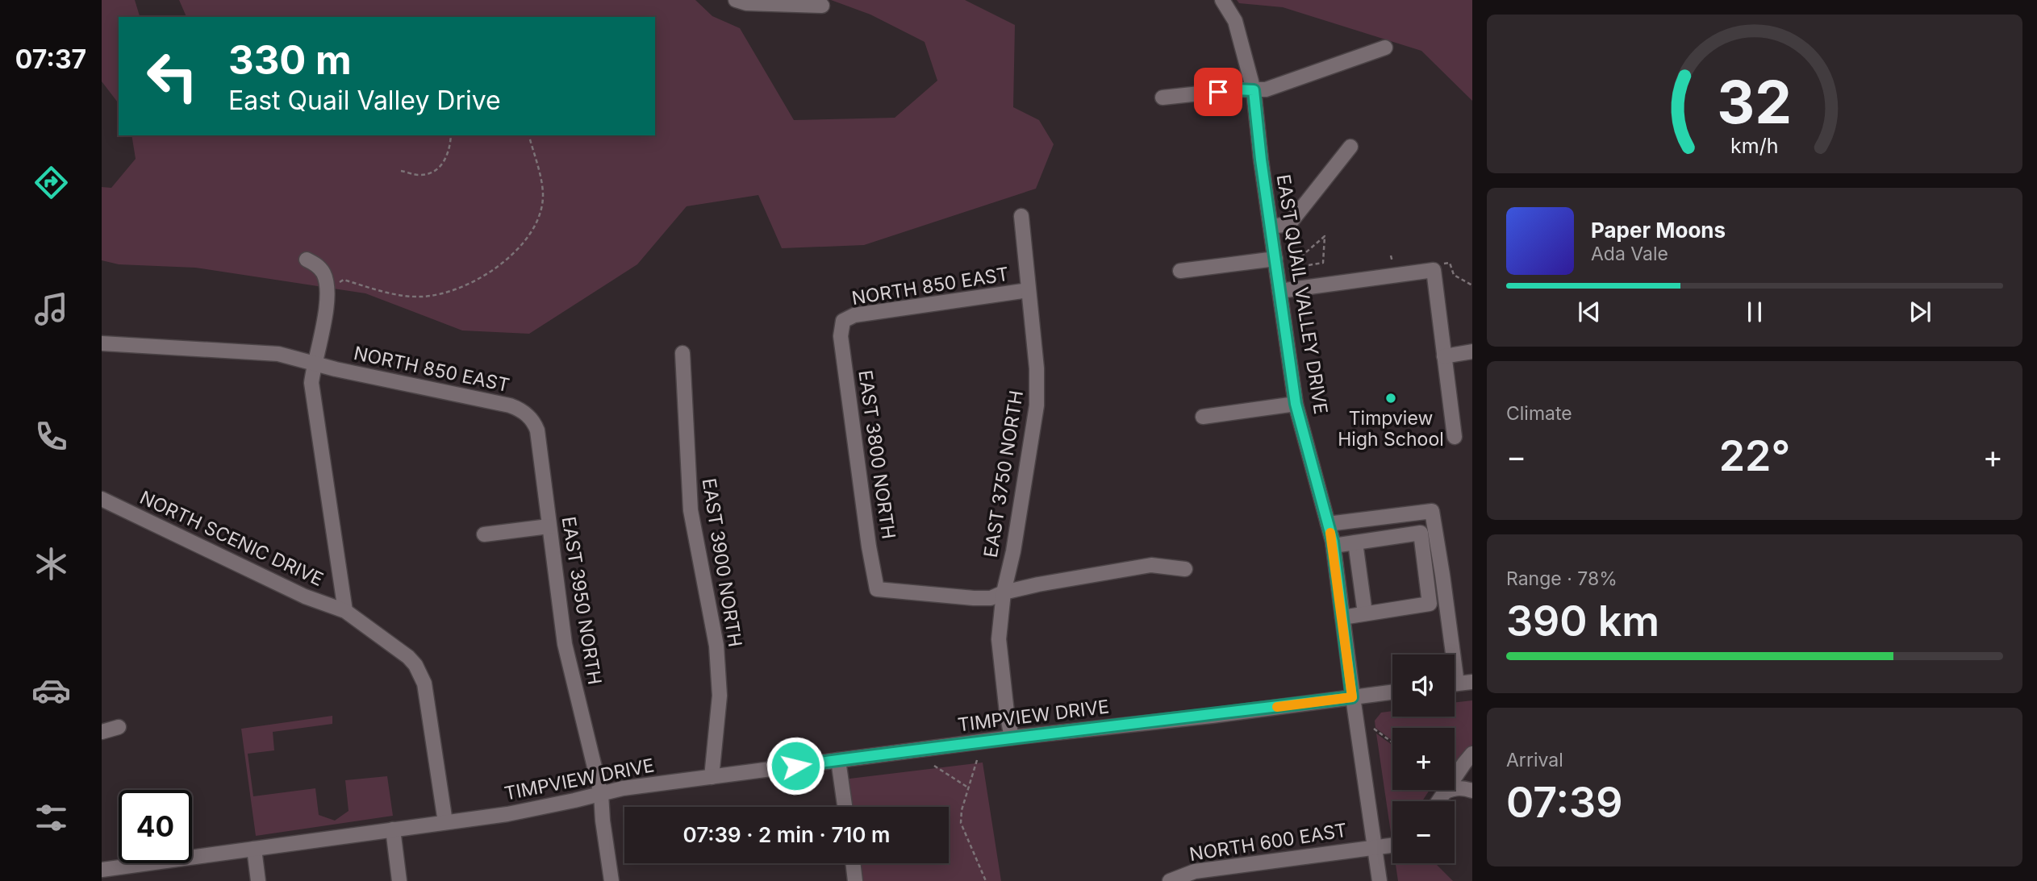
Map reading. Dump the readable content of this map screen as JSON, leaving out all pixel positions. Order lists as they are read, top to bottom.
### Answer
{
  "streets": {
    "street": [
      "NORTH 850 EAST",
      "EAST QUAIL VALLEY DRIVE",
      "EAST 3800 NORTH",
      "EAST 3750 NORTH",
      "NORTH SCENIC DRIVE",
      "EAST 3900 NORTH",
      "EAST 3950 NORTH",
      "TIMPVIEW DRIVE",
      "NORTH 600 EAST"
    ]
  },
  "crossings": [
    ["NORTH 850 EAST", "EAST 3800 NORTH"],
    ["NORTH 850 EAST", "EAST 3750 NORTH"],
    ["NORTH 850 EAST", "EAST 3950 NORTH"],
    ["EAST QUAIL VALLEY DRIVE", "TIMPVIEW DRIVE"],
    ["EAST QUAIL VALLEY DRIVE", "NORTH 600 EAST"],
    ["EAST 3800 NORTH", "EAST 3750 NORTH"],
    ["EAST 3750 NORTH", "TIMPVIEW DRIVE"],
    ["NORTH SCENIC DRIVE", "TIMPVIEW DRIVE"],
    ["EAST 3900 NORTH", "TIMPVIEW DRIVE"],
    ["EAST 3950 NORTH", "TIMPVIEW DRIVE"]
  ],
  "places": ["Timpview High School"],
  "page": {
    "tabs": "07:37",
    "turn": ["330 m", "East Quail Valley Drive"],
    "song": ["Paper Moons", "Ada Vale"],
    "tile": [
      "Climate",
      ["Range · 78%", "390 km"],
      ["Arrival", "07:39"]
    ],
    "heat": ["−", "22°", "+"],
    "map_buttons": ["+", "−"],
    "limit": "40",
    "trip": "07:39 · 2 min · 710 m",
    "gauge": ["32", "km/h"]
  }
}
